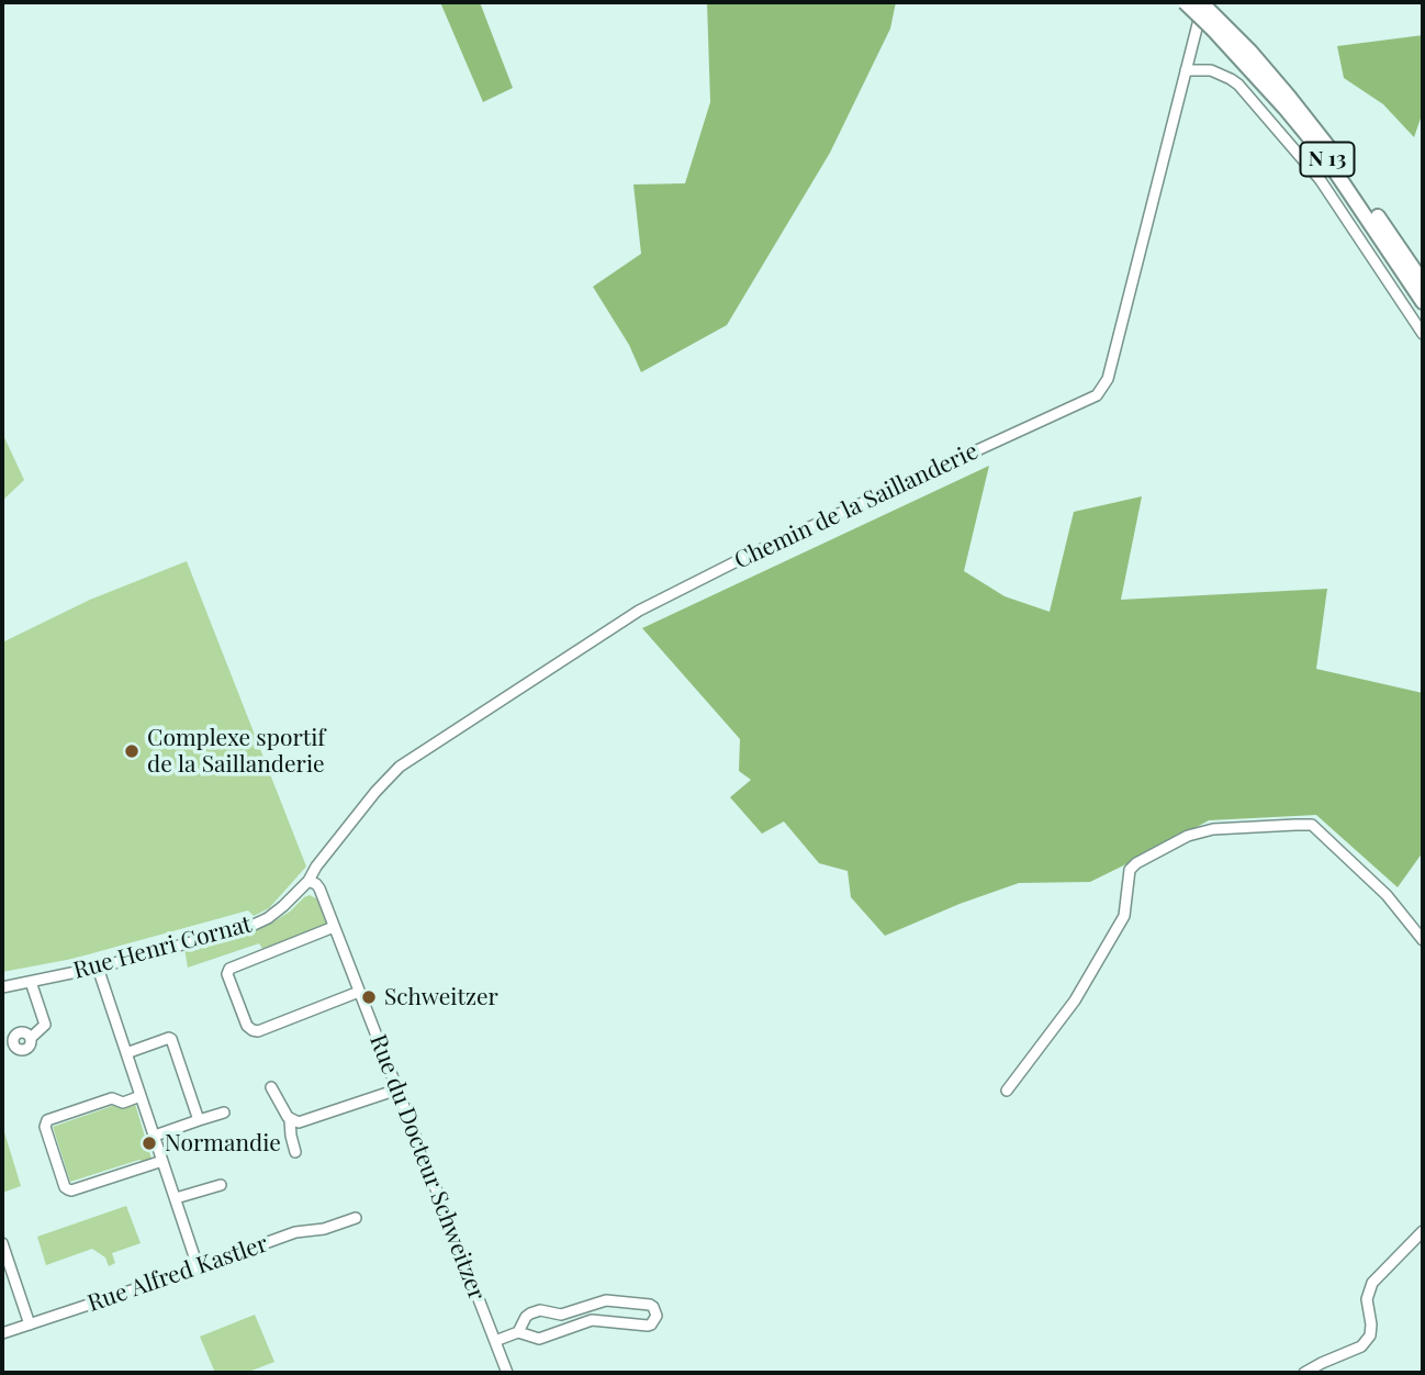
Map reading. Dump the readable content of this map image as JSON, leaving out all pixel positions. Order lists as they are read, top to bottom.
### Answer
{
  "streets": {
    "highway": ["N 13"],
    "street": [
      "Chemin de la Saillanderie",
      "Rue Henri Cornat",
      "Rue du Docteur Schweitzer",
      "Rue Alfred Kastler"
    ]
  },
  "crossings": [
    ["N 13", "Chemin de la Saillanderie"],
    ["Chemin de la Saillanderie", "Rue Henri Cornat"],
    ["Chemin de la Saillanderie", "Rue du Docteur Schweitzer"],
    ["Rue Henri Cornat", "Rue du Docteur Schweitzer"]
  ],
  "places": ["Complexe sportif de la Saillanderie", "Schweitzer", "Normandie"]
}
